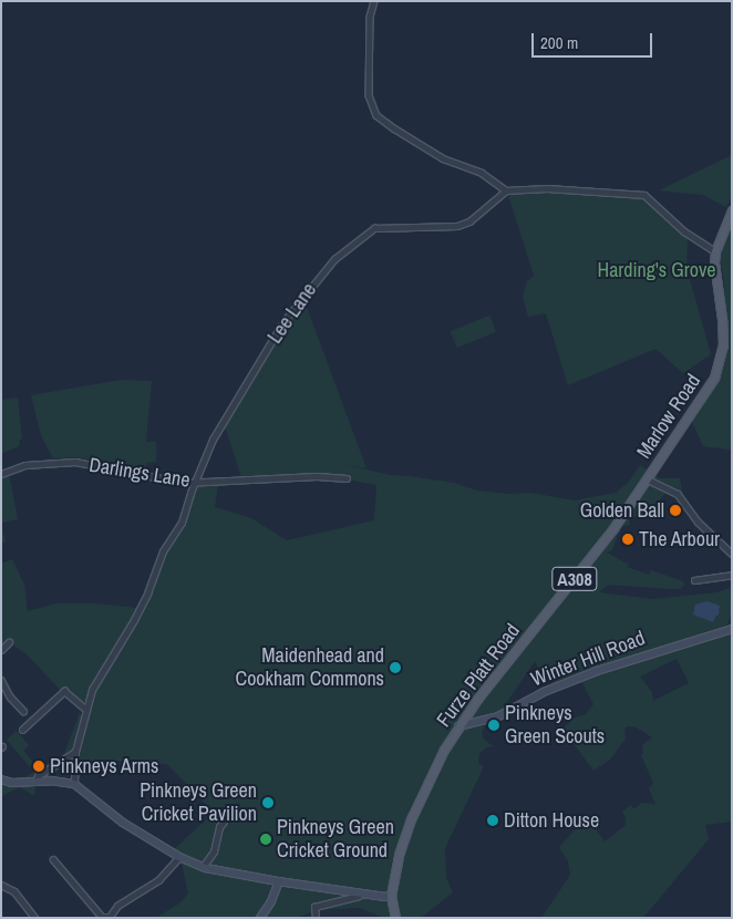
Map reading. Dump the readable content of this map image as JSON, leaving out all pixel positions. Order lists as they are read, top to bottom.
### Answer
{
  "streets": {
    "main road": ["Marlow Road", "A308", "Furze Platt Road"],
    "street": ["Lee Lane", "Darlings Lane", "Winter Hill Road"]
  },
  "crossings": [
    ["Lee Lane", "Darlings Lane"],
    ["Marlow Road", "Furze Platt Road"],
    ["Winter Hill Road", "Furze Platt Road"]
  ],
  "parks": ["Harding's Grove"],
  "places": [
    "Golden Ball",
    "The Arbour",
    "Maidenhead and Cookham Commons",
    "Pinkneys Green Scouts",
    "Pinkneys Arms",
    "Pinkneys Green Cricket Pavilion",
    "Ditton House",
    "Pinkneys Green Cricket Ground"
  ],
  "scale_bar": "200 m"
}
